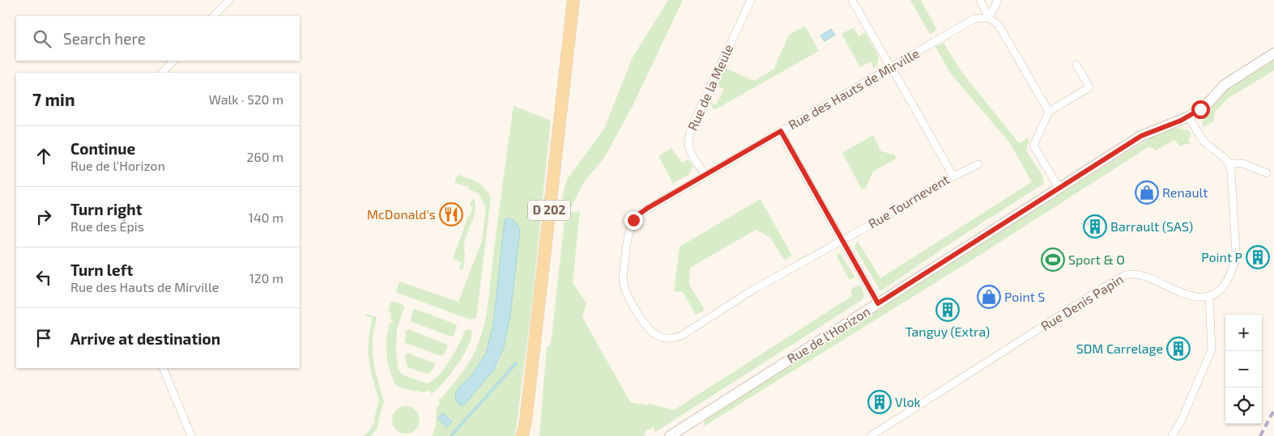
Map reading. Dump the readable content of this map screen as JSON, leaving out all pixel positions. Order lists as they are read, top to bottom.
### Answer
{
  "streets": {
    "main road": ["D 202", "Rue de l'Horizon"],
    "street": [
      "Rue de la Meule",
      "Rue des Hauts de Mirville",
      "Rue Tournevent",
      "Rue Denis Papin"
    ]
  },
  "crossings": [
    ["Rue de la Meule", "Rue des Hauts de Mirville"],
    ["Rue des Hauts de Mirville", "Rue Tournevent"]
  ],
  "places": {
    "shop": ["Renault", "Point S"],
    "restaurant": ["McDonald's"],
    "building": [
      "Barrault (SAS)",
      "Point P",
      "Tanguy (Extra)",
      "SDM Carrelage",
      "Vlok"
    ],
    "sports": ["Sport & O"]
  },
  "page": {
    "search": "Search here",
    "heading": ["7 min", "Walk · 520 m"],
    "list": [
      ["Continue", "Rue de l'Horizon", "260 m"],
      ["Turn right", "Rue des Épis", "140 m"],
      ["Turn left", "Rue des Hauts de Mirville", "120 m"],
      "Arrive at destination"
    ],
    "map_buttons": ["+", "−"]
  }
}
